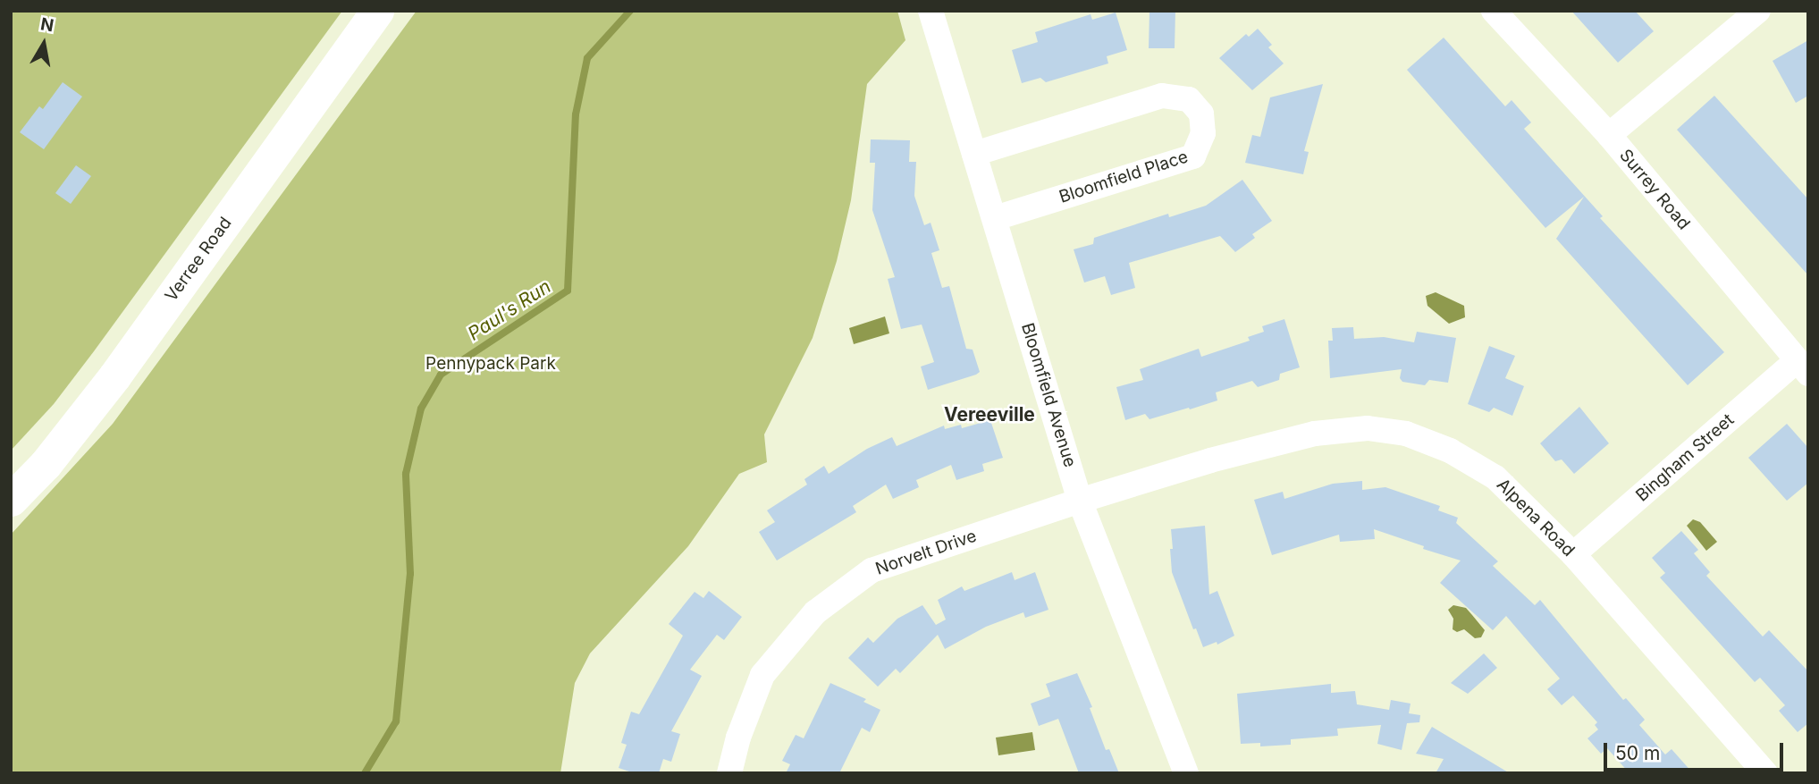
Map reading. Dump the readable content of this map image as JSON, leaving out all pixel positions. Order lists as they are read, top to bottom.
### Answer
{
  "streets": {
    "main road": ["Verree Road"],
    "street": [
      "Bloomfield Place",
      "Surrey Road",
      "Bloomfield Avenue",
      "Bingham Street",
      "Alpena Road",
      "Norvelt Drive"
    ]
  },
  "crossings": [
    ["Bloomfield Place", "Bloomfield Avenue"],
    ["Surrey Road", "Bingham Street"],
    ["Bloomfield Avenue", "Alpena Road"],
    ["Bloomfield Avenue", "Norvelt Drive"],
    ["Bingham Street", "Alpena Road"],
    ["Alpena Road", "Norvelt Drive"]
  ],
  "districts": ["Vereeville"],
  "water": ["Paul's Run"],
  "parks": ["Pennypack Park"],
  "scale_bar": "50 m",
  "north": "top"
}
